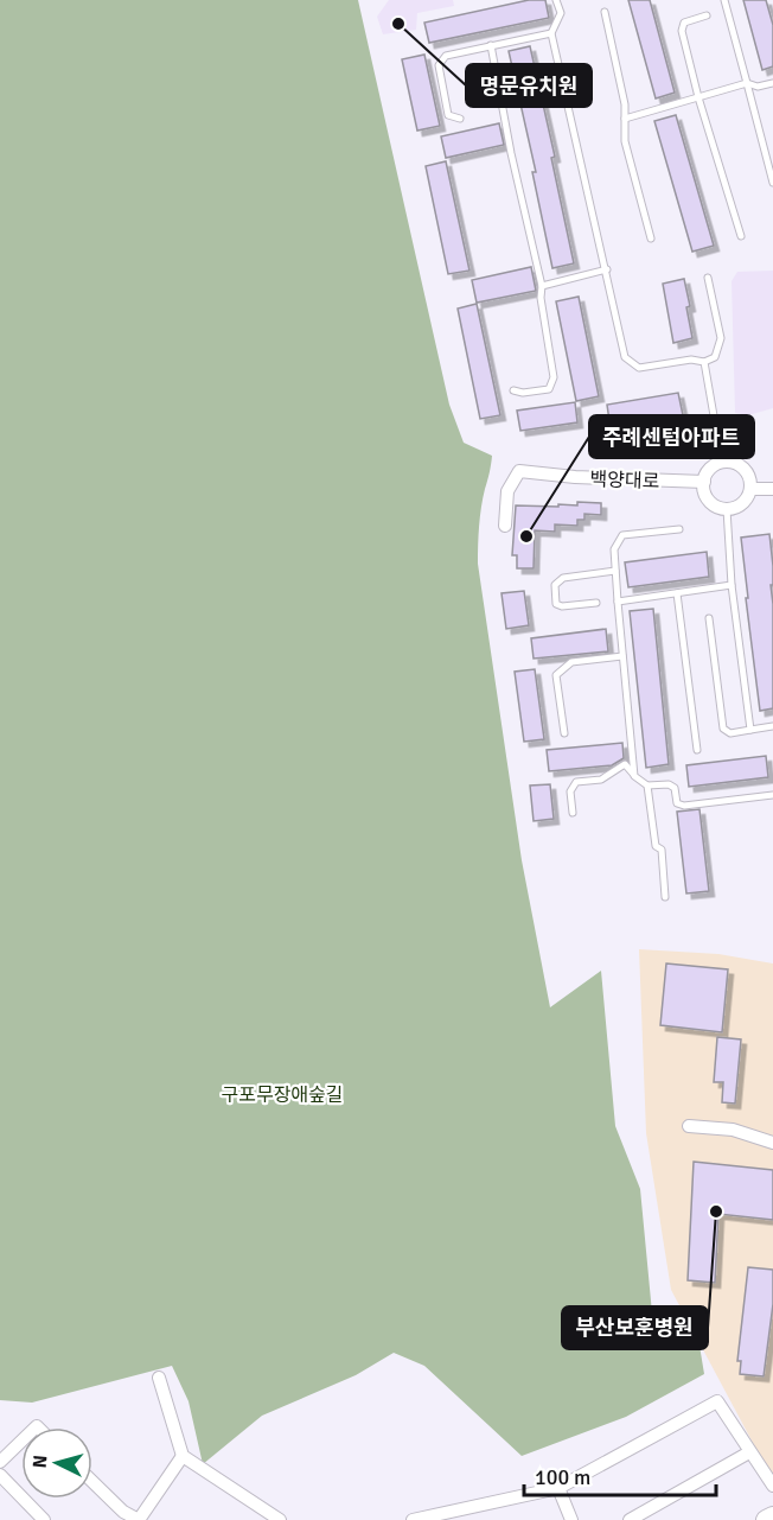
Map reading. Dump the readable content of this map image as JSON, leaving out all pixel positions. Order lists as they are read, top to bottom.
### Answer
{
  "streets": {
    "street": ["백양대로"]
  },
  "parks": ["구포무장애숲길"],
  "places": ["명문유치원", "주례센텀아파트", "부산보훈병원"],
  "scale_bar": "100 m",
  "north": "left"
}
